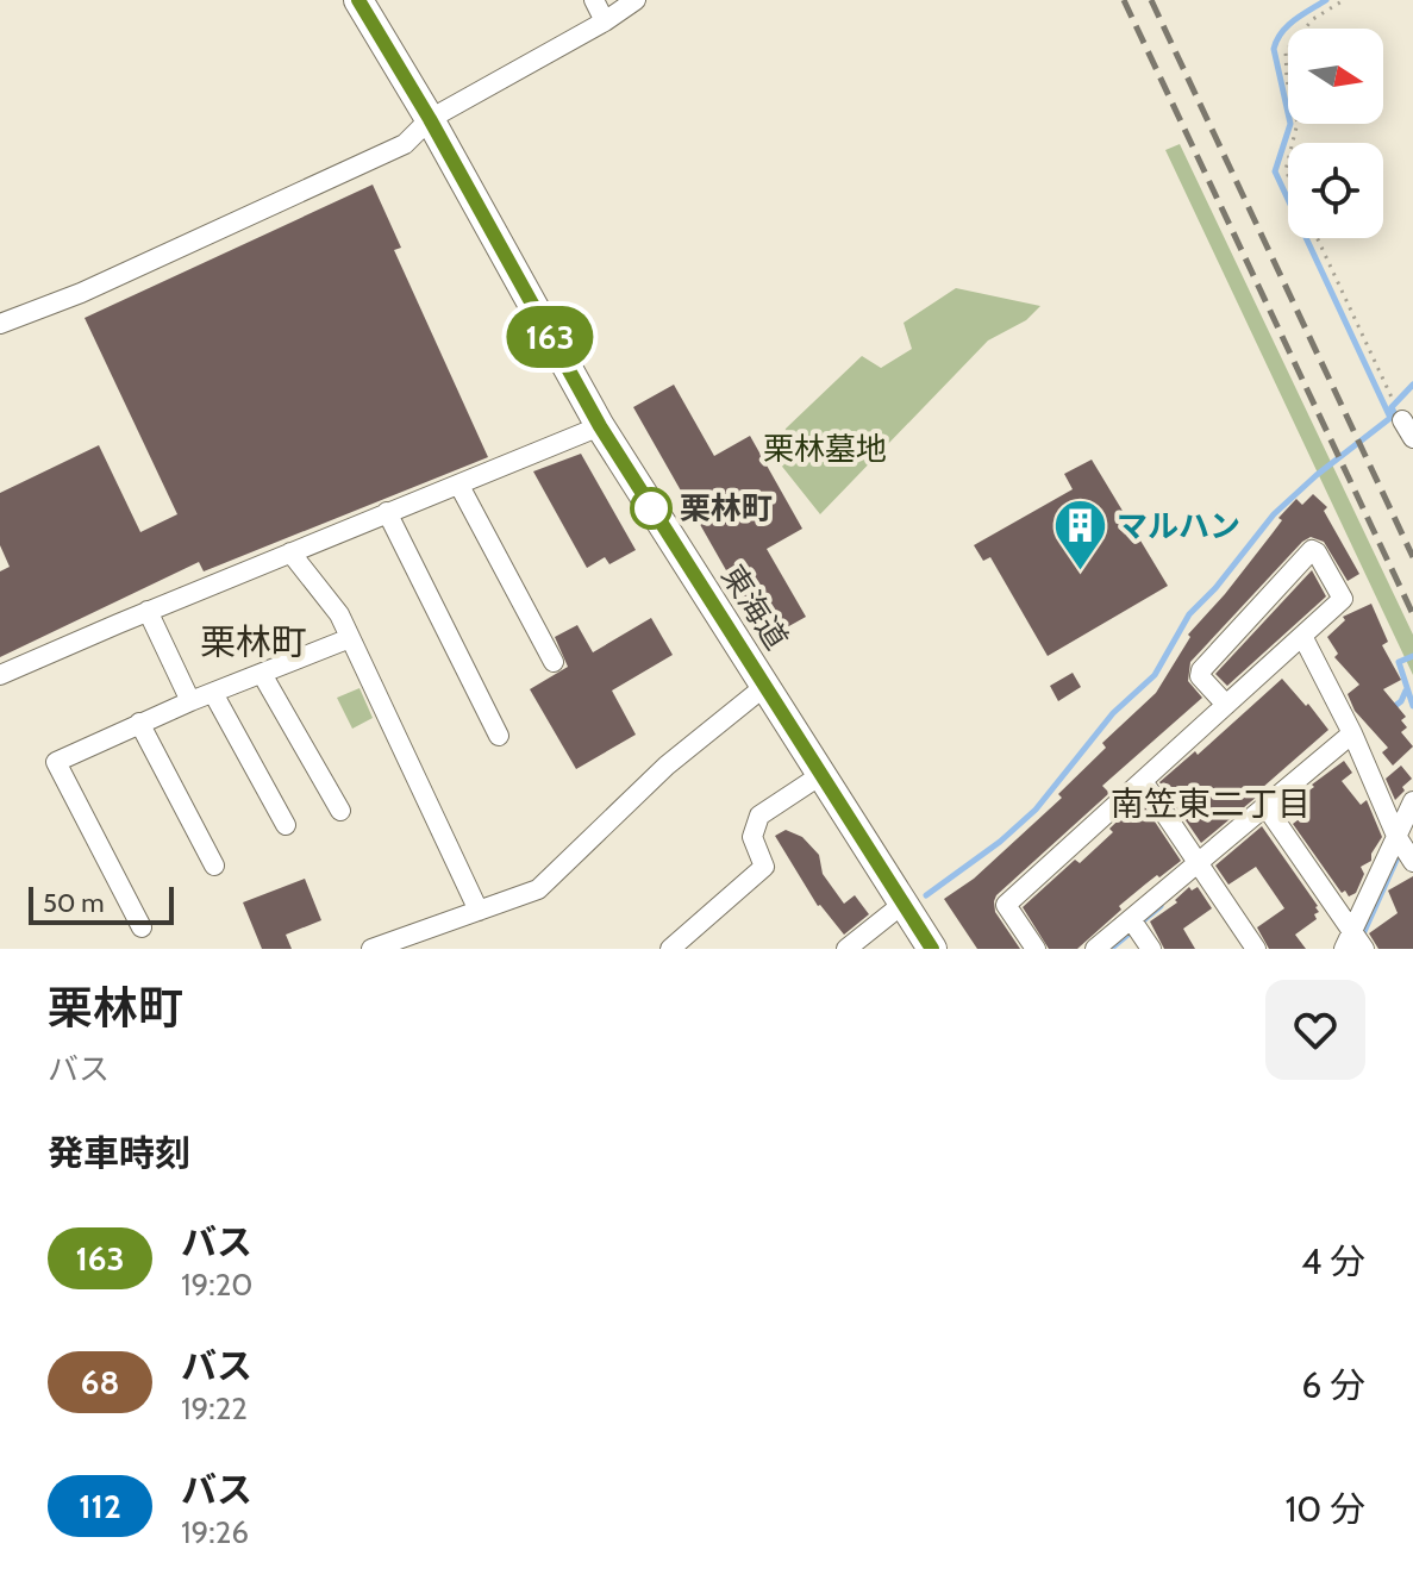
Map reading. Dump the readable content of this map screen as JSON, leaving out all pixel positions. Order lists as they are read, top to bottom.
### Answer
{
  "streets": {
    "highway": ["東海道"]
  },
  "districts": ["栗林町", "南笠東二丁目"],
  "parks": ["栗林墓地"],
  "places": {
    "other": ["栗林町"],
    "building": ["マルハン"]
  },
  "lines": ["bus line 163"],
  "scale_bar": "50 m",
  "north": "right",
  "page": {
    "on_map": "163",
    "scale": "50 m",
    "heading": [
      ["栗林町", "バス"],
      "発車時刻"
    ],
    "list": [
      {
        "mark": "163",
        "name": "バス",
        "note": "19:20",
        "value": "4 分"
      },
      {
        "mark": "68",
        "name": "バス",
        "note": "19:22",
        "value": "6 分"
      },
      {
        "mark": "112",
        "name": "バス",
        "note": "19:26",
        "value": "10 分"
      }
    ]
  }
}
